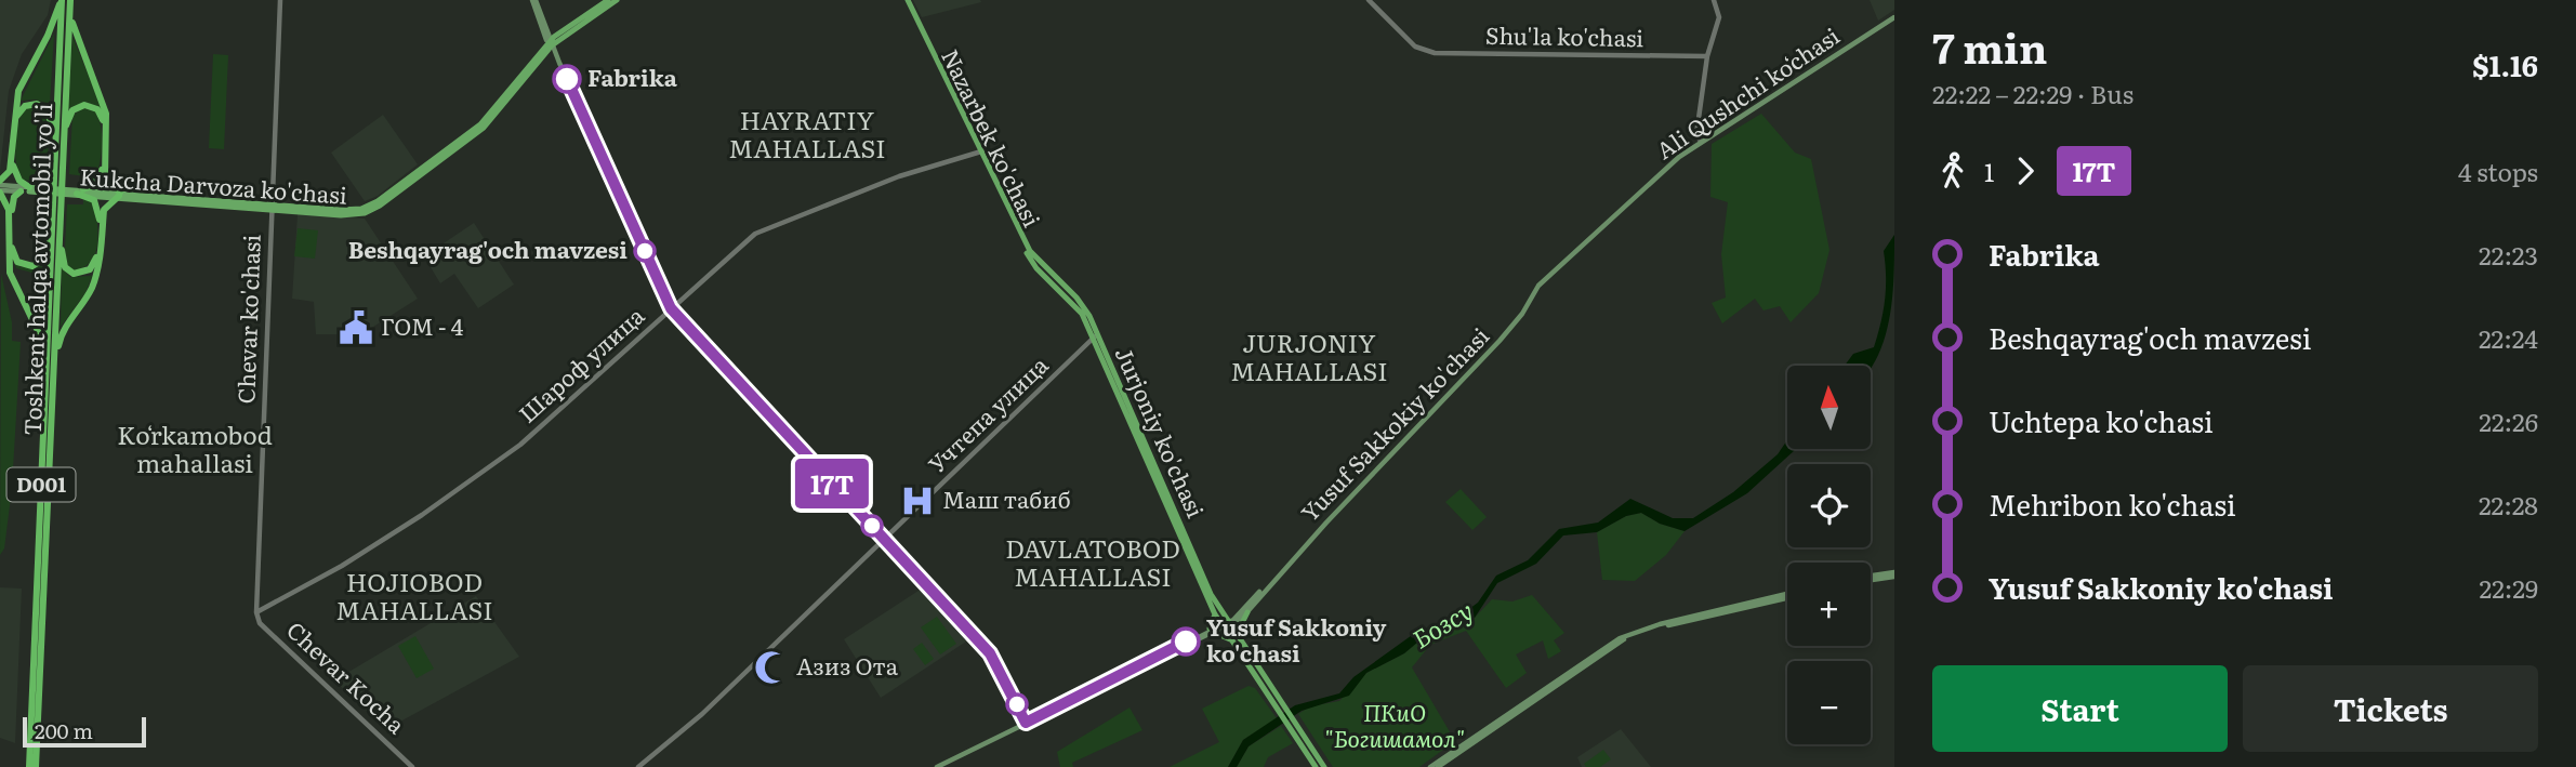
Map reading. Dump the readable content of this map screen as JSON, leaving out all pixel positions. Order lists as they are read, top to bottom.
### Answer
{
  "streets": {
    "highway": ["Toshkent halqa avtomobil yo'li", "D001"],
    "main road": [
      "Ali Qushchi koʻchasi",
      "Nazarbek ko'chasi",
      "Kukcha Darvoza ko'chasi",
      "Yusuf Sakkokiy ko'chasi",
      "Jurjoniy ko'chasi"
    ],
    "street": [
      "Shu'la ko'chasi",
      "Chevar ko'chasi",
      "Шароф улица",
      "Учтепа улица",
      "Chevar Kocha"
    ]
  },
  "crossings": [
    ["Ali Qushchi koʻchasi", "Yusuf Sakkokiy ko'chasi"],
    ["Nazarbek ko'chasi", "Шароф улица"],
    ["Nazarbek ko'chasi", "Jurjoniy ko'chasi"],
    ["Kukcha Darvoza ko'chasi", "Chevar ko'chasi"],
    ["Chevar ko'chasi", "Шароф улица"],
    ["Chevar ko'chasi", "Chevar Kocha"],
    ["Шароф улица", "Chevar Kocha"],
    ["Учтепа улица", "Jurjoniy ko'chasi"],
    ["Yusuf Sakkokiy ko'chasi", "Jurjoniy ko'chasi"]
  ],
  "districts": [
    "HAYRATIY MAHALLASI",
    "JURJONIY MAHALLASI",
    "Koʻrkamobod mahallasi",
    "DAVLATOBOD MAHALLASI",
    "HOJIOBOD MAHALLASI"
  ],
  "water": ["Бозсу"],
  "parks": ["ПКиО \"Богишамол\""],
  "places": {
    "other": ["Fabrika", "Beshqayrag'och mavzesi", "Yusuf Sakkoniy ko'chasi"],
    "public building": ["ГОМ - 4"],
    "hospital": ["Маш табиб"],
    "mosque": ["Азиз Ота"]
  },
  "lines": ["bus line 17T"],
  "scale_bar": "200 m",
  "north": "top",
  "page": {
    "on_map": "17T",
    "heading": ["7 min", "22:22 – 22:29 · Bus", "$1.16"],
    "legs": ["1", "17T", "4 stops"],
    "list": [
      {
        "name": "Fabrika",
        "value": "22:23"
      },
      {
        "name": "Beshqayrag'och mavzesi",
        "value": "22:24"
      },
      {
        "name": "Uchtepa ko'chasi",
        "value": "22:26"
      },
      {
        "name": "Mehribon ko'chasi",
        "value": "22:28"
      },
      {
        "name": "Yusuf Sakkoniy ko'chasi",
        "value": "22:29"
      }
    ],
    "map_buttons": ["+", "−"],
    "buttons": ["Start", "Tickets"],
    "scale": "200 m"
  }
}
